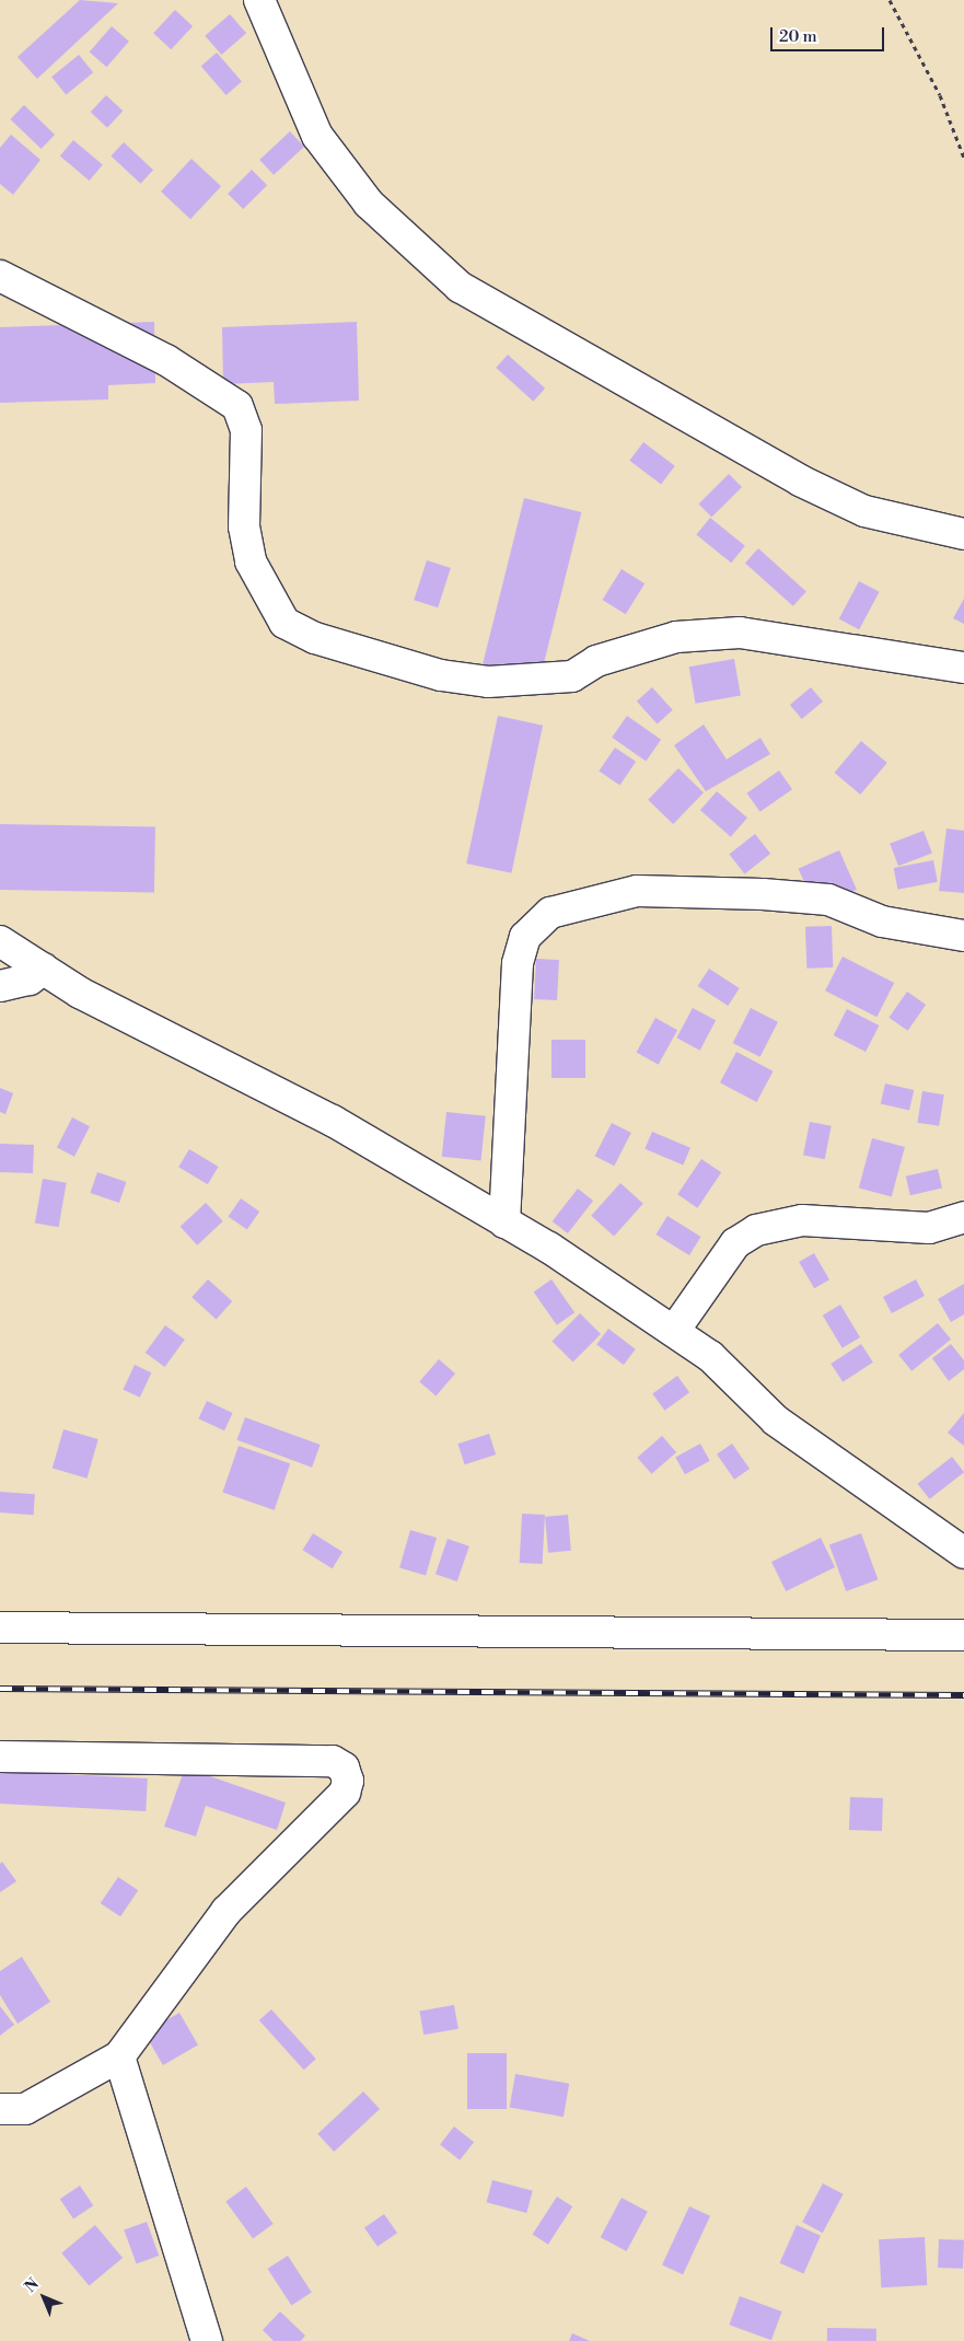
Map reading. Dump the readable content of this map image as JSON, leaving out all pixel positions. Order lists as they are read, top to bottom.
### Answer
{
  "scale_bar": "20 m",
  "north": "top left"
}
